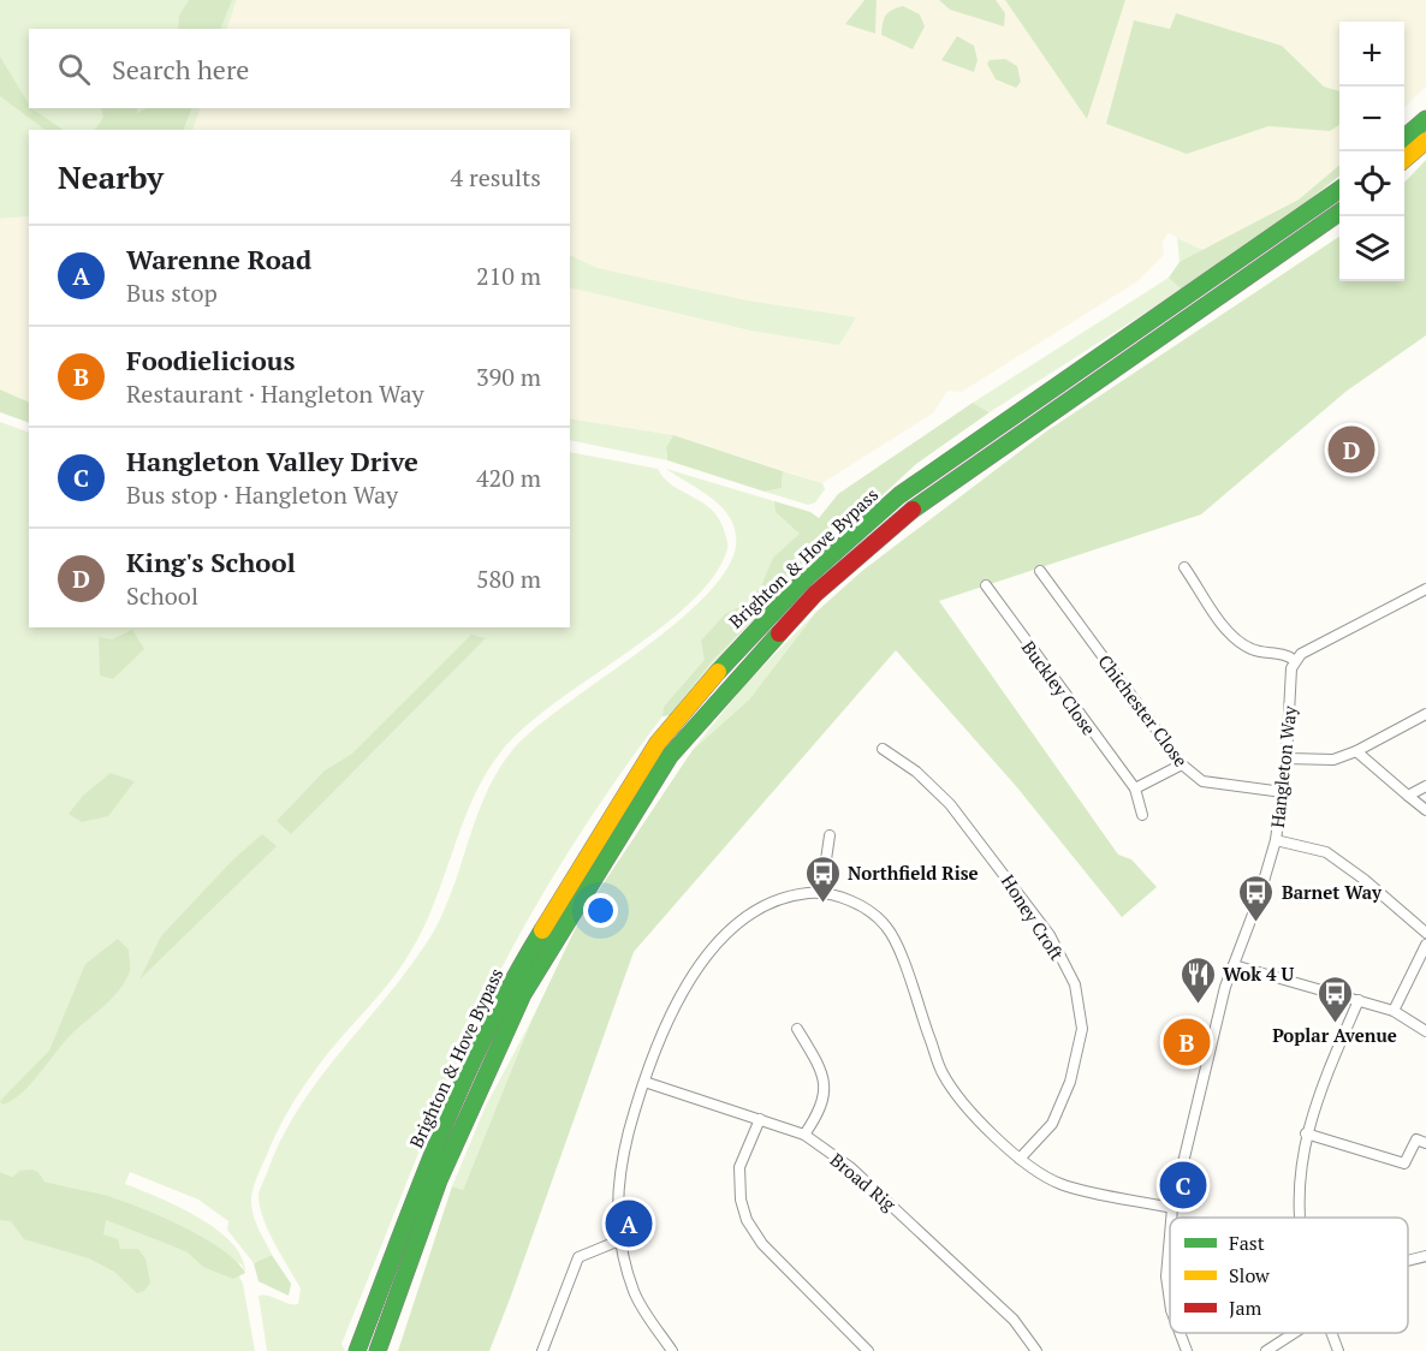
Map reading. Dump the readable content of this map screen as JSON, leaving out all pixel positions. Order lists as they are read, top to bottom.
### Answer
{
  "streets": {
    "highway": ["Brighton & Hove Bypass"],
    "street": [
      "Buckley Close",
      "Chichester Close",
      "Hangleton Way",
      "Honey Croft",
      "Broad Rig"
    ]
  },
  "crossings": [
    ["Chichester Close", "Hangleton Way"]
  ],
  "places": {
    "bus stop": ["Northfield Rise", "Barnet Way", "Poplar Avenue"],
    "restaurant": ["Wok 4 U"]
  },
  "legend": ["Fast", "Slow", "Jam"],
  "page": {
    "map_buttons": ["+", "−"],
    "search": "Search here",
    "heading": ["Nearby", "4 results"],
    "list": [
      {
        "mark": "A",
        "name": "Warenne Road",
        "note": "Bus stop",
        "value": "210 m"
      },
      {
        "mark": "B",
        "name": "Foodielicious",
        "note": "Restaurant · Hangleton Way",
        "value": "390 m"
      },
      {
        "mark": "C",
        "name": "Hangleton Valley Drive",
        "note": "Bus stop · Hangleton Way",
        "value": "420 m"
      },
      {
        "mark": "D",
        "name": "King's School",
        "note": "School",
        "value": "580 m"
      }
    ],
    "pins": [
      "D",
      "B",
      "C",
      "A"
    ]
  }
}
